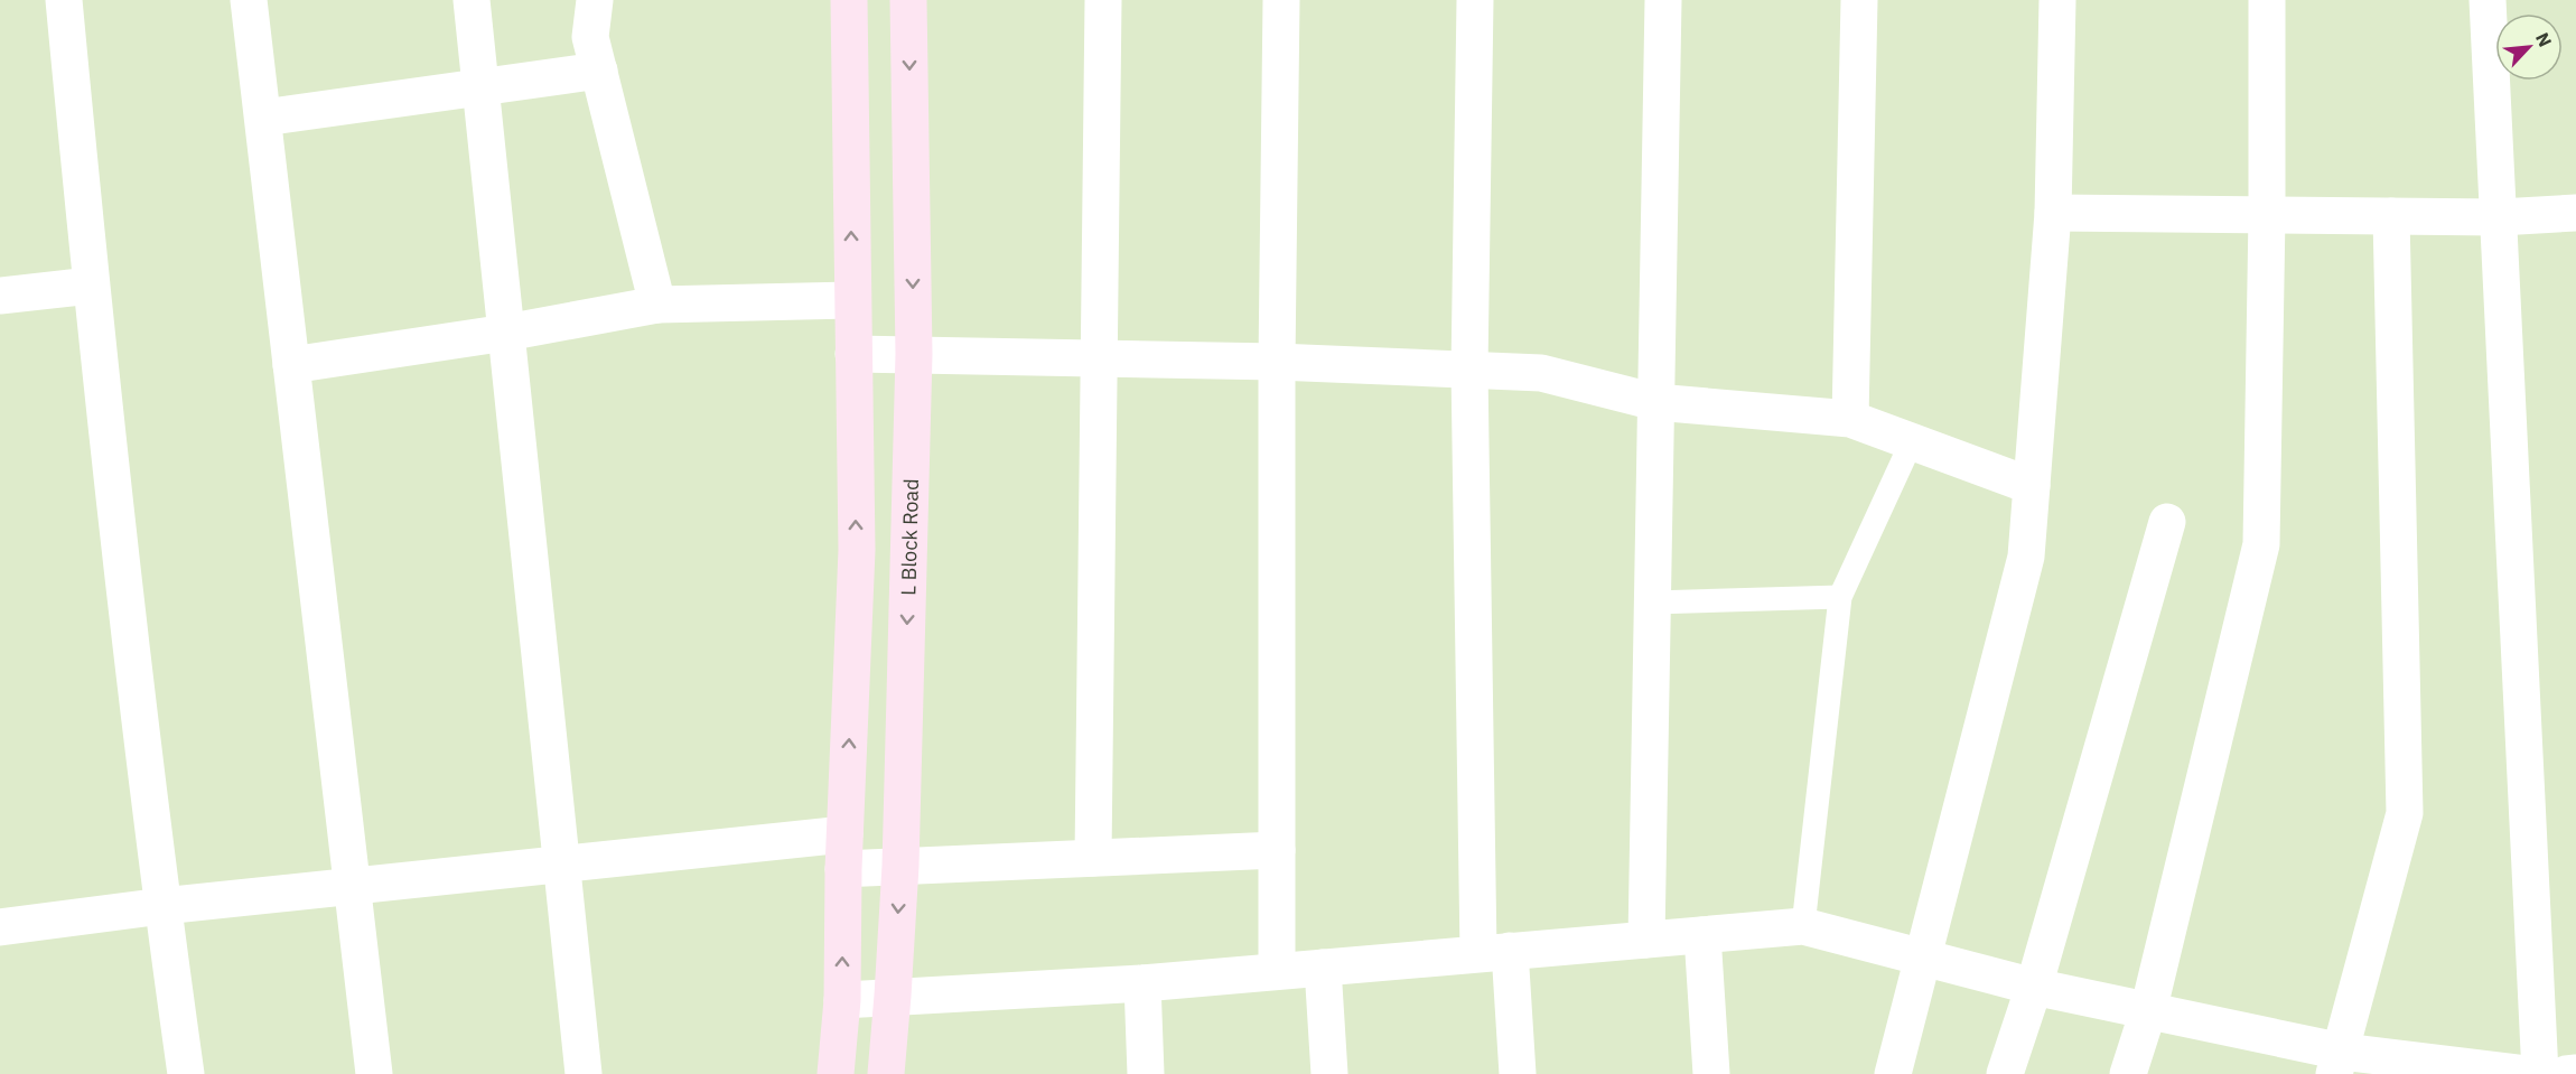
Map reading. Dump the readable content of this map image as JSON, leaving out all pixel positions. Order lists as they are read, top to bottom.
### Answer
{
  "streets": {
    "main road": ["L Block Road"]
  },
  "north": "top right"
}
